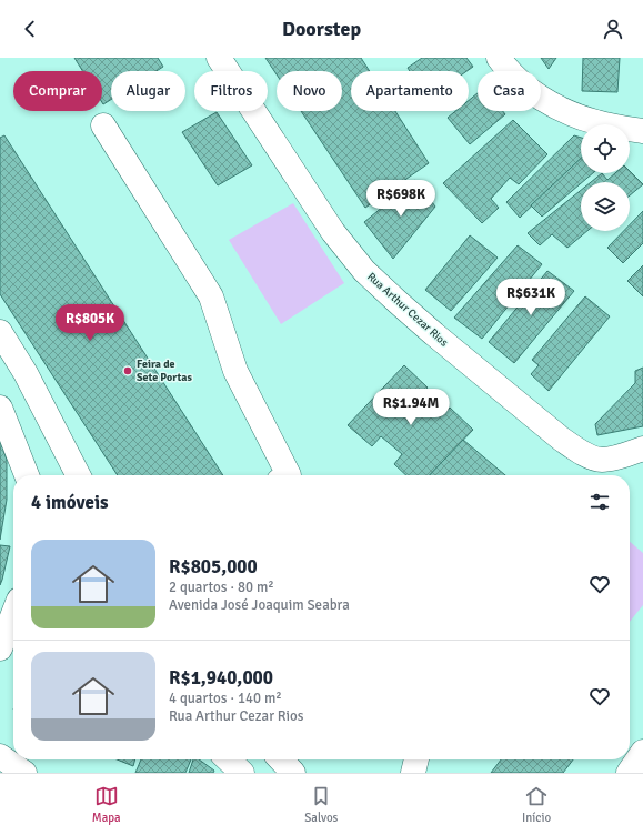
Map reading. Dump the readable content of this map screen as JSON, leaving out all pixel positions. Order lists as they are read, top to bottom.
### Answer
{
  "streets": {
    "street": ["Rua Arthur Cezar Rios"]
  },
  "places": ["Feira de Sete Portas"],
  "page": {
    "header": "Doorstep",
    "chip": [
      "Comprar",
      "Alugar",
      "Filtros",
      "Novo",
      "Apartamento",
      "Casa"
    ],
    "price": [
      "R$698K",
      "R$631K",
      "R$805K",
      "R$1.94M"
    ],
    "heading": "4 imóveis",
    "list": [
      {
        "name": "R$805,000",
        "note": "2 quartos · 80 m² · Avenida José Joaquim Seabra"
      },
      {
        "name": "R$1,940,000",
        "note": "4 quartos · 140 m² · Rua Arthur Cezar Rios"
      }
    ],
    "tabs": ["Mapa", "Salvos", "Início"]
  }
}
